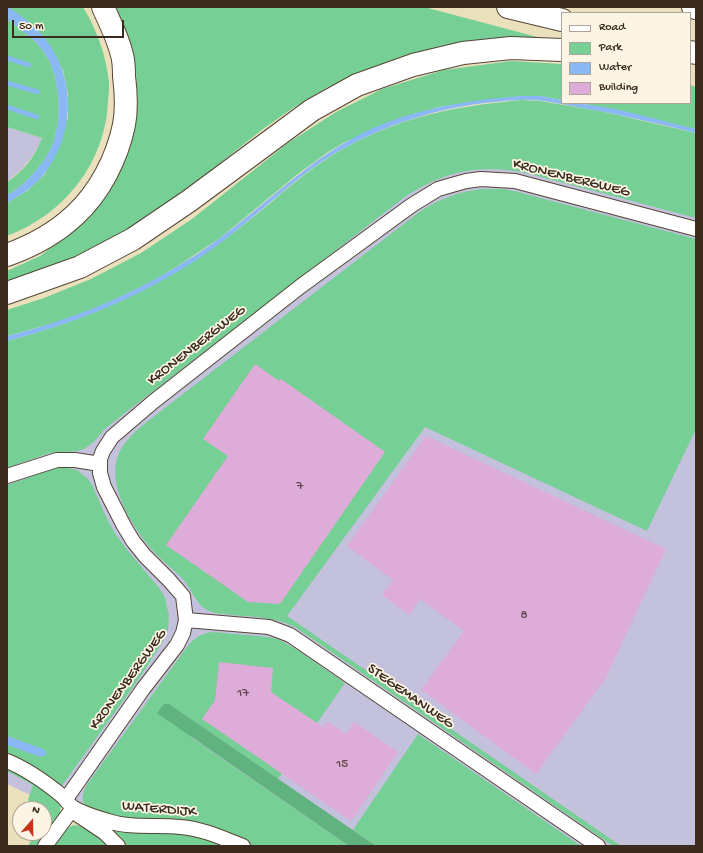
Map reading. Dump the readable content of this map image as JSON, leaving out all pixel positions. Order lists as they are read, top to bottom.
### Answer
{
  "streets": {
    "street": ["KRONENBERGWEG", "STEGEMANWEG", "WATERDIJK"]
  },
  "crossings": [
    ["KRONENBERGWEG", "STEGEMANWEG"],
    ["KRONENBERGWEG", "WATERDIJK"]
  ],
  "house_numbers": [
    "7",
    "8",
    "17",
    "15"
  ],
  "legend": [
    "Road",
    "Park",
    "Water",
    "Building"
  ],
  "scale_bar": "50 m",
  "north": "top"
}
